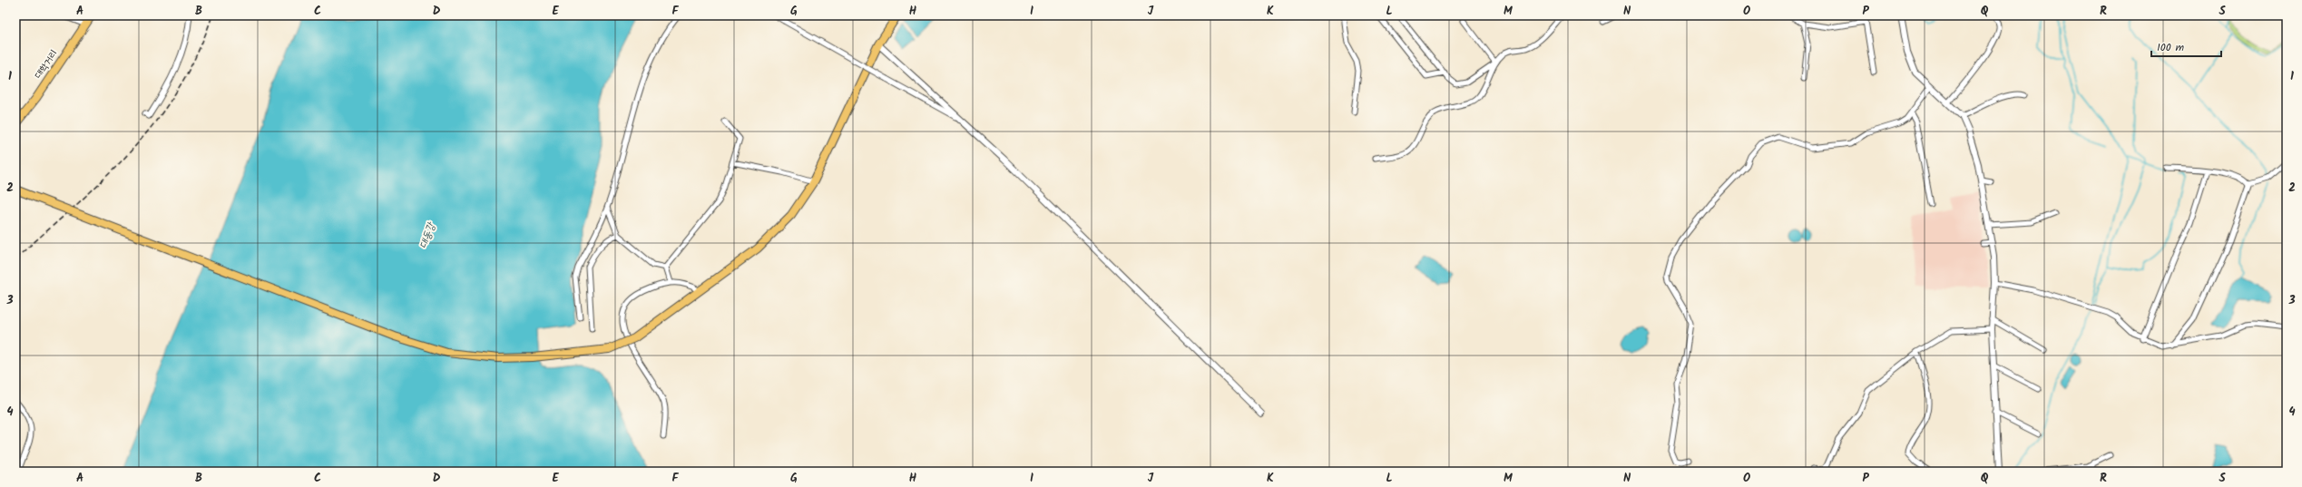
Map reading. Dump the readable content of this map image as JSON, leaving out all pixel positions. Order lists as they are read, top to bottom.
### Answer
{
  "streets": {
    "main road": ["대학거리"]
  },
  "water": ["대동강"],
  "scale_bar": "100 m",
  "grid": {
    "columns": [
      "A",
      "B",
      "C",
      "D",
      "E",
      "F",
      "G",
      "H",
      "I",
      "J",
      "K",
      "L",
      "M",
      "N",
      "O",
      "P",
      "Q",
      "R",
      "S"
    ],
    "rows": [
      "1",
      "2",
      "3",
      "4"
    ]
  }
}
